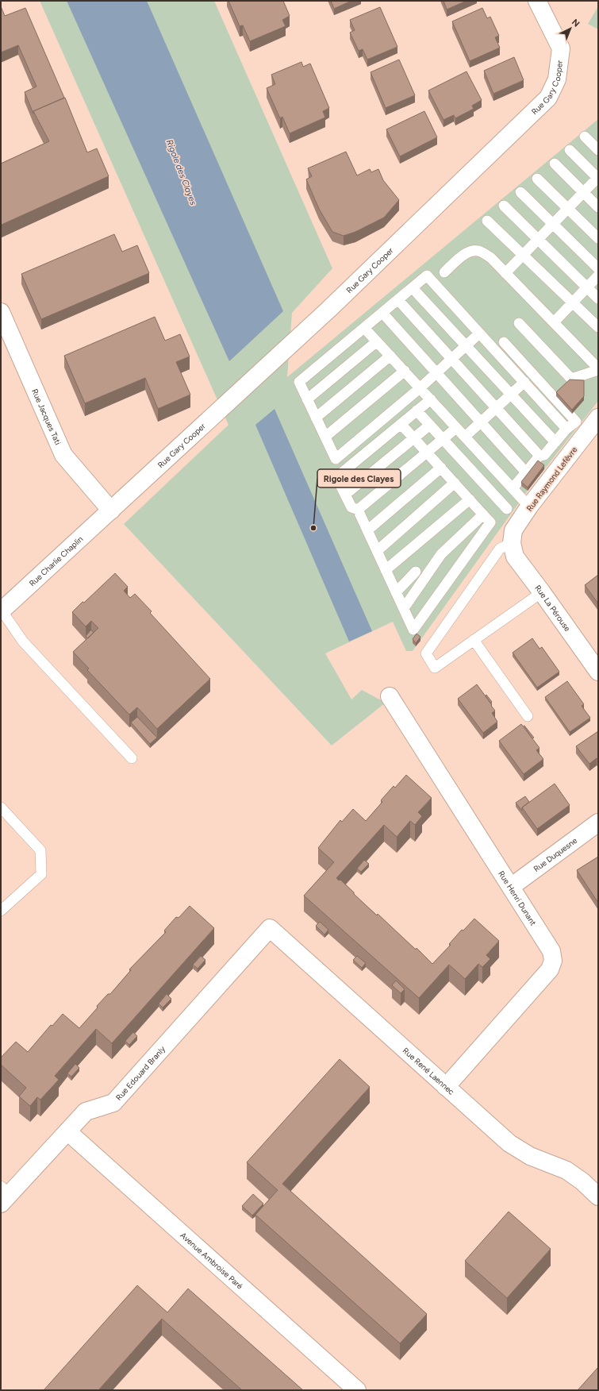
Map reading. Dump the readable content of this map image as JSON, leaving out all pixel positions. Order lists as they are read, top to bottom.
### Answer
{
  "streets": {
    "street": [
      "Rue Gary Cooper",
      "Rue Jacques Tati",
      "Rue Raymond Lefèvre",
      "Rue Charlie Chaplin",
      "Rue La Pérouse",
      "Rue Duquesne",
      "Rue Henri Dunant",
      "Rue René Laennec",
      "Rue Edouard Branly",
      "Avenue Ambroise Paré"
    ]
  },
  "crossings": [
    ["Rue Gary Cooper", "Rue Jacques Tati"],
    ["Rue Gary Cooper", "Rue Charlie Chaplin"],
    ["Rue Jacques Tati", "Rue Charlie Chaplin"],
    ["Rue Raymond Lefèvre", "Rue La Pérouse"],
    ["Rue Duquesne", "Rue Henri Dunant"],
    ["Rue Henri Dunant", "Rue René Laennec"],
    ["Rue René Laennec", "Rue Edouard Branly"],
    ["Rue Edouard Branly", "Avenue Ambroise Paré"]
  ],
  "water": ["Rigole des Clayes"],
  "places": ["Rigole des Clayes"],
  "north": "top right"
}
